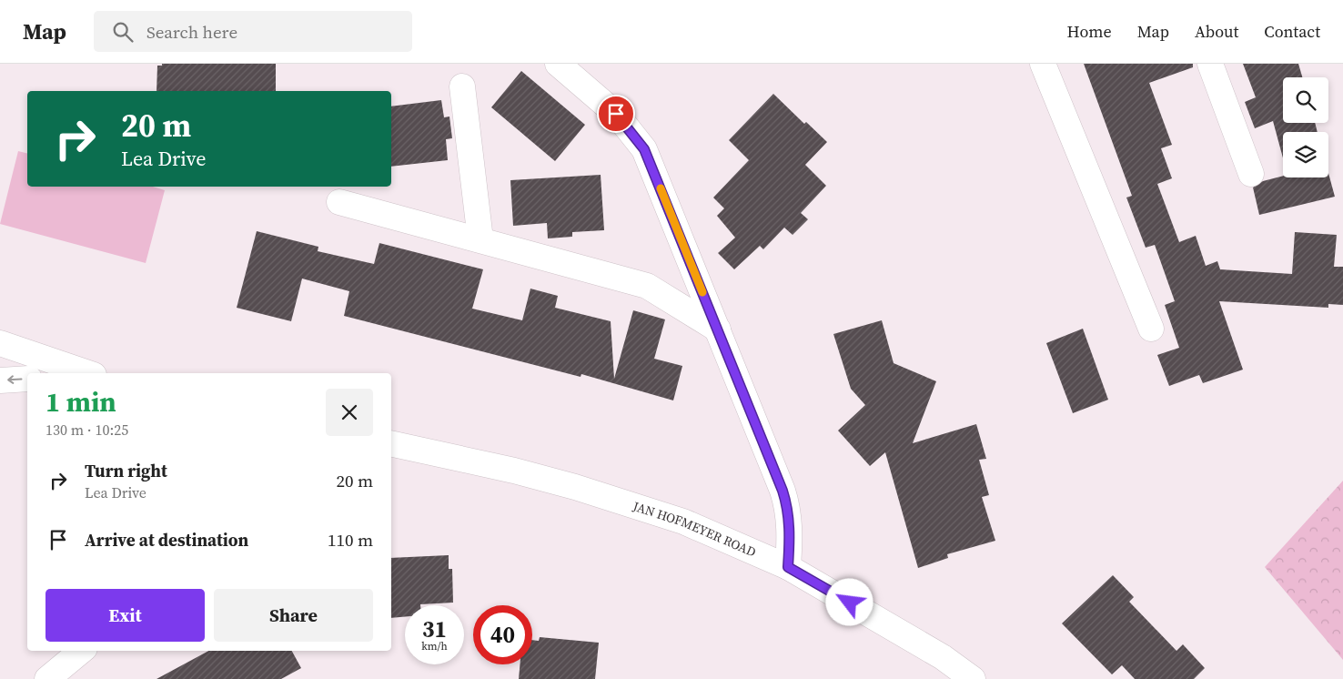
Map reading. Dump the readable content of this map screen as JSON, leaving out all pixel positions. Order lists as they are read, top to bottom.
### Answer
{
  "streets": {
    "street": ["JAN HOFMEYER ROAD"]
  },
  "page": {
    "header": "Map",
    "search": "Search here",
    "nav": [
      "Home",
      "Map",
      "About",
      "Contact"
    ],
    "turn": ["20 m", "Lea Drive"],
    "heading": ["1 min", "130 m · 10:25"],
    "list": [
      {
        "name": "Turn right",
        "note": "Lea Drive",
        "value": "20 m"
      },
      {
        "name": "Arrive at destination",
        "value": "110 m"
      }
    ],
    "buttons": ["Exit", "Share"],
    "speed": "31 km/h",
    "limit": "40"
  }
}
